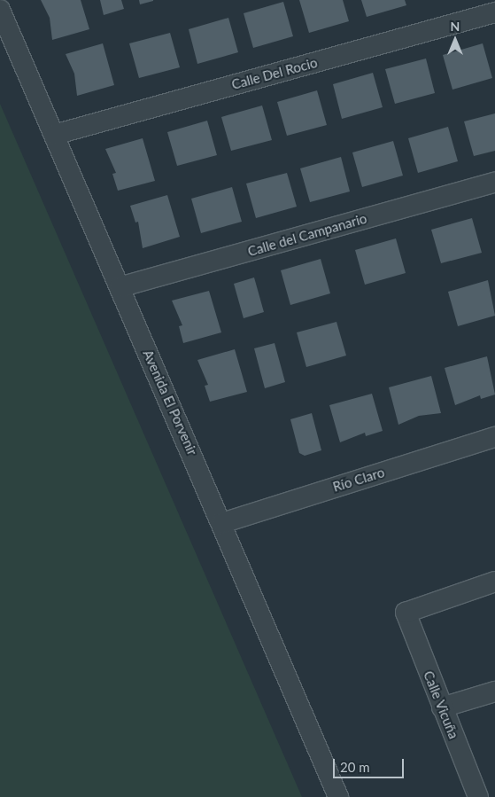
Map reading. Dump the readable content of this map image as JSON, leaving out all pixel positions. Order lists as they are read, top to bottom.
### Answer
{
  "streets": {
    "street": [
      "Calle Del Rocio",
      "Calle del Campanario",
      "Avenida El Porvenir",
      "Río Claro",
      "Calle Vicuña"
    ]
  },
  "crossings": [
    ["Calle Del Rocio", "Avenida El Porvenir"],
    ["Calle del Campanario", "Avenida El Porvenir"],
    ["Avenida El Porvenir", "Río Claro"]
  ],
  "scale_bar": "20 m",
  "north": "top"
}
